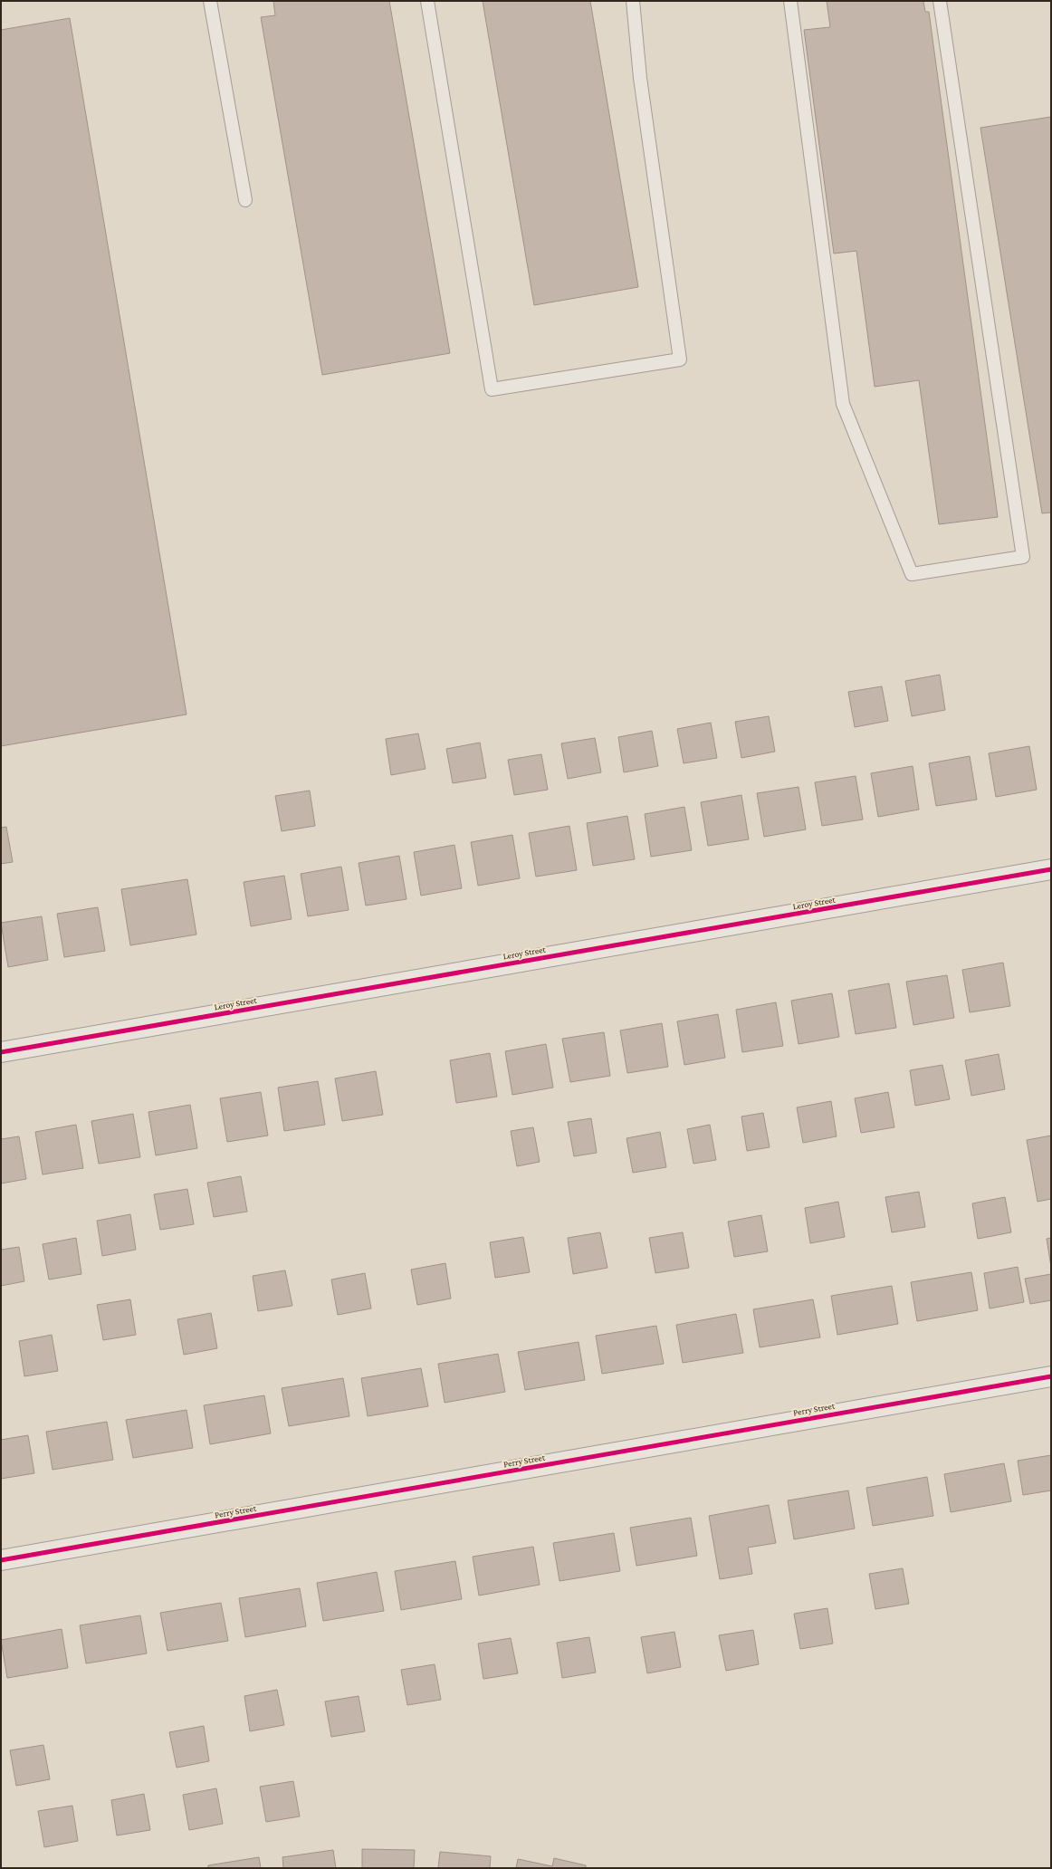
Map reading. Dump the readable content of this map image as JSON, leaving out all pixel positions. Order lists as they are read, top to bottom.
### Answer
{
  "streets": {
    "street": ["Leroy Street", "Perry Street"]
  }
}
